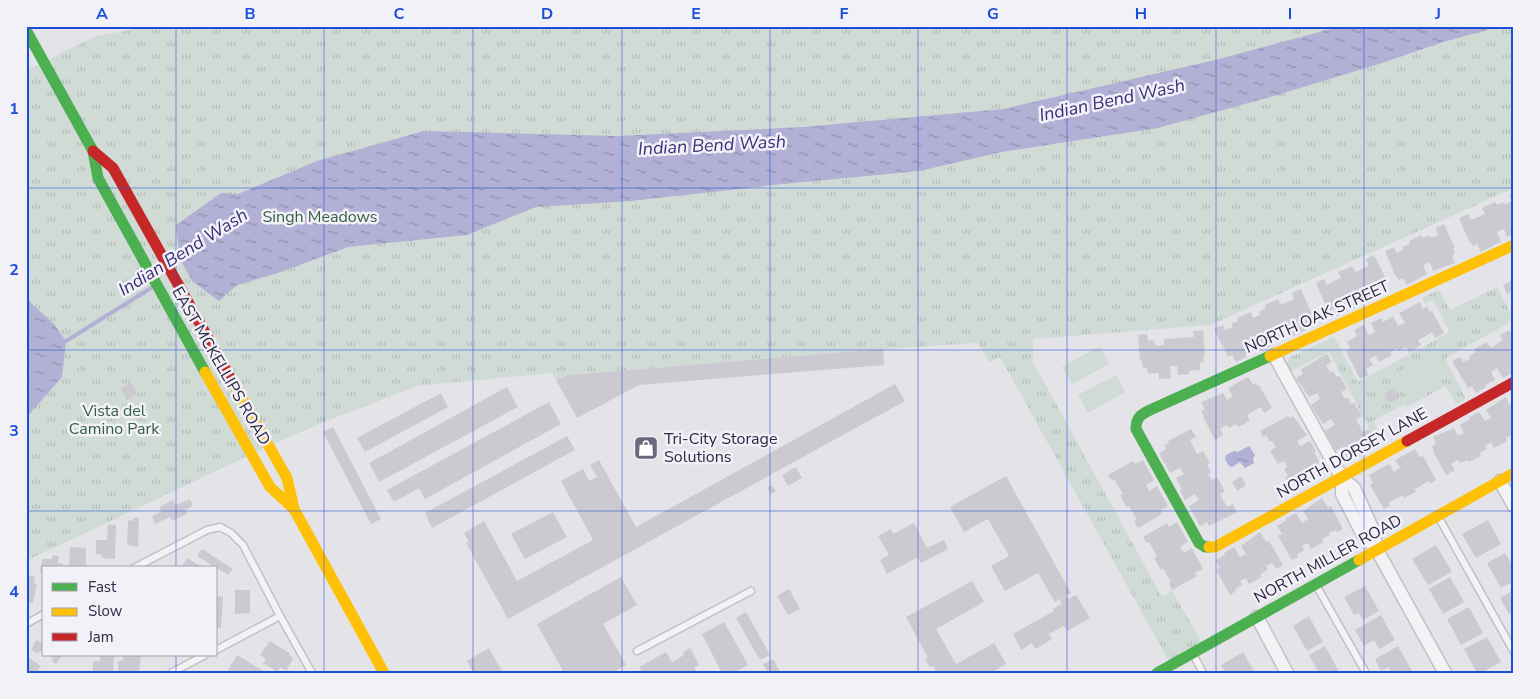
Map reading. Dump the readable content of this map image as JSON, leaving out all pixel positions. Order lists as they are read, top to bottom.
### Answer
{
  "streets": {
    "street": [
      "NORTH OAK STREET",
      "EAST MCKELLIPS ROAD",
      "NORTH DORSEY LANE",
      "NORTH MILLER ROAD"
    ]
  },
  "crossings": [
    ["NORTH OAK STREET", "NORTH DORSEY LANE"]
  ],
  "water": ["Indian Bend Wash"],
  "parks": ["Singh Meadows", "Vista del Camino Park"],
  "places": {
    "shop": ["Tri-City Storage Solutions"]
  },
  "legend": ["Fast", "Slow", "Jam"],
  "grid": {
    "columns": [
      "A",
      "B",
      "C",
      "D",
      "E",
      "F",
      "G",
      "H",
      "I",
      "J"
    ],
    "rows": [
      "1",
      "2",
      "3",
      "4"
    ]
  }
}
